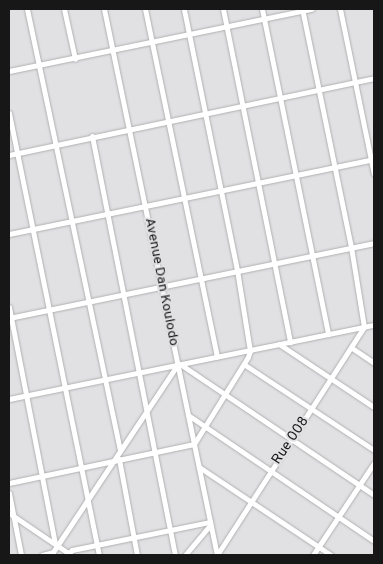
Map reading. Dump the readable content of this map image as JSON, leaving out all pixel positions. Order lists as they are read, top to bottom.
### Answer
{
  "streets": {
    "street": ["Avenue Dan Koulodo", "Rue 008"]
  },
  "crossings": [
    ["Avenue Dan Koulodo", "Rue 008"]
  ]
}
